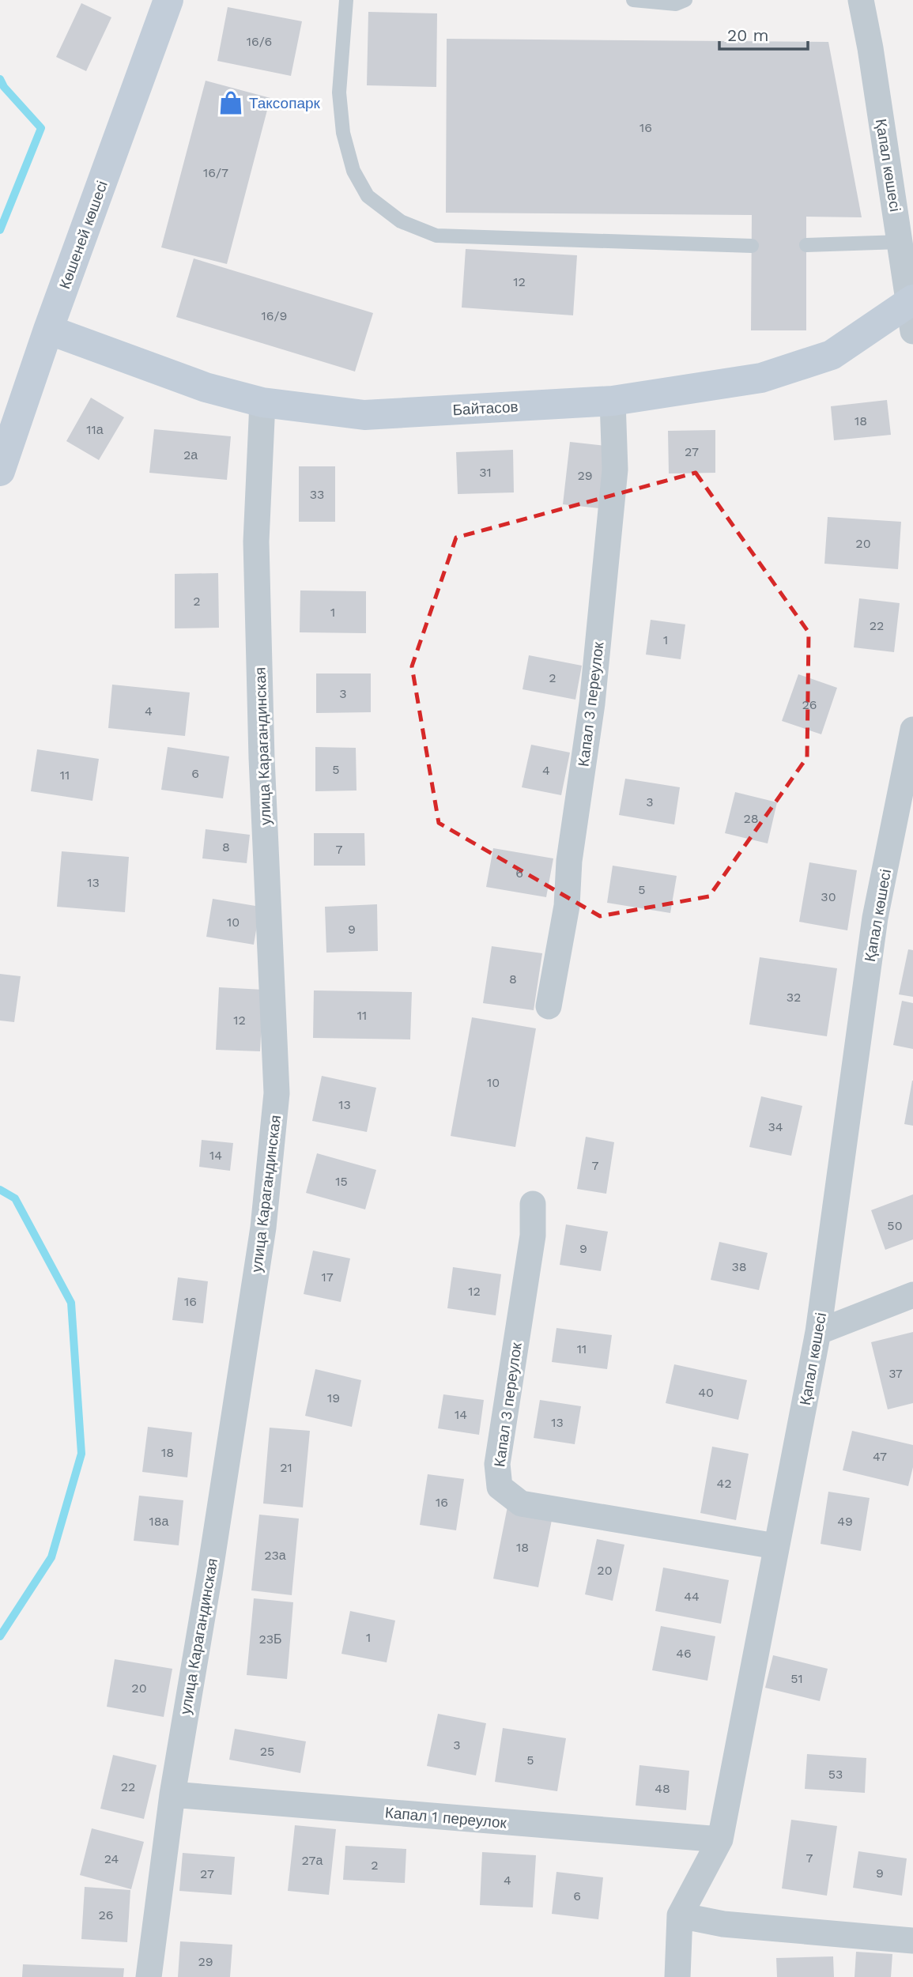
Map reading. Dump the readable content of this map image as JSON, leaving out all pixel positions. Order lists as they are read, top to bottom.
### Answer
{
  "streets": {
    "street": [
      "Қапал көшесі",
      "Көшеней көшесі",
      "Байтасов",
      "Капал 3 переулок",
      "улица Карагандинская",
      "Капал 1 переулок"
    ]
  },
  "crossings": [
    ["Қапал көшесі", "Байтасов"],
    ["Қапал көшесі", "Капал 3 переулок"],
    ["Қапал көшесі", "Капал 1 переулок"],
    ["Көшеней көшесі", "Байтасов"],
    ["Байтасов", "Капал 3 переулок"],
    ["Байтасов", "улица Карагандинская"],
    ["улица Карагандинская", "Капал 1 переулок"]
  ],
  "places": {
    "shop": ["Таксопарк"]
  },
  "house_numbers": [
    "16/6",
    "16",
    "16/7",
    "12",
    "16/9",
    "18",
    "11а",
    "27",
    "2а",
    "31",
    "29",
    "33",
    "20",
    "2",
    "1",
    "22",
    "1",
    "2",
    "3",
    "26",
    "4",
    "5",
    "4",
    "6",
    "11",
    "3",
    "28",
    "8",
    "7",
    "6",
    "13",
    "5",
    "30",
    "10",
    "9",
    "8",
    "32",
    "11",
    "12",
    "10",
    "13",
    "34",
    "14",
    "7",
    "15",
    "50",
    "9",
    "38",
    "17",
    "12",
    "16",
    "11",
    "37",
    "40",
    "19",
    "14",
    "13",
    "18",
    "47",
    "21",
    "42",
    "16",
    "18а",
    "49",
    "18",
    "23а",
    "20",
    "44",
    "1",
    "23Б",
    "46",
    "51",
    "20",
    "3",
    "25",
    "5",
    "53",
    "22",
    "48",
    "7",
    "24",
    "27а",
    "2",
    "9",
    "27",
    "4",
    "6",
    "26",
    "29"
  ],
  "scale_bar": "20 m"
}
